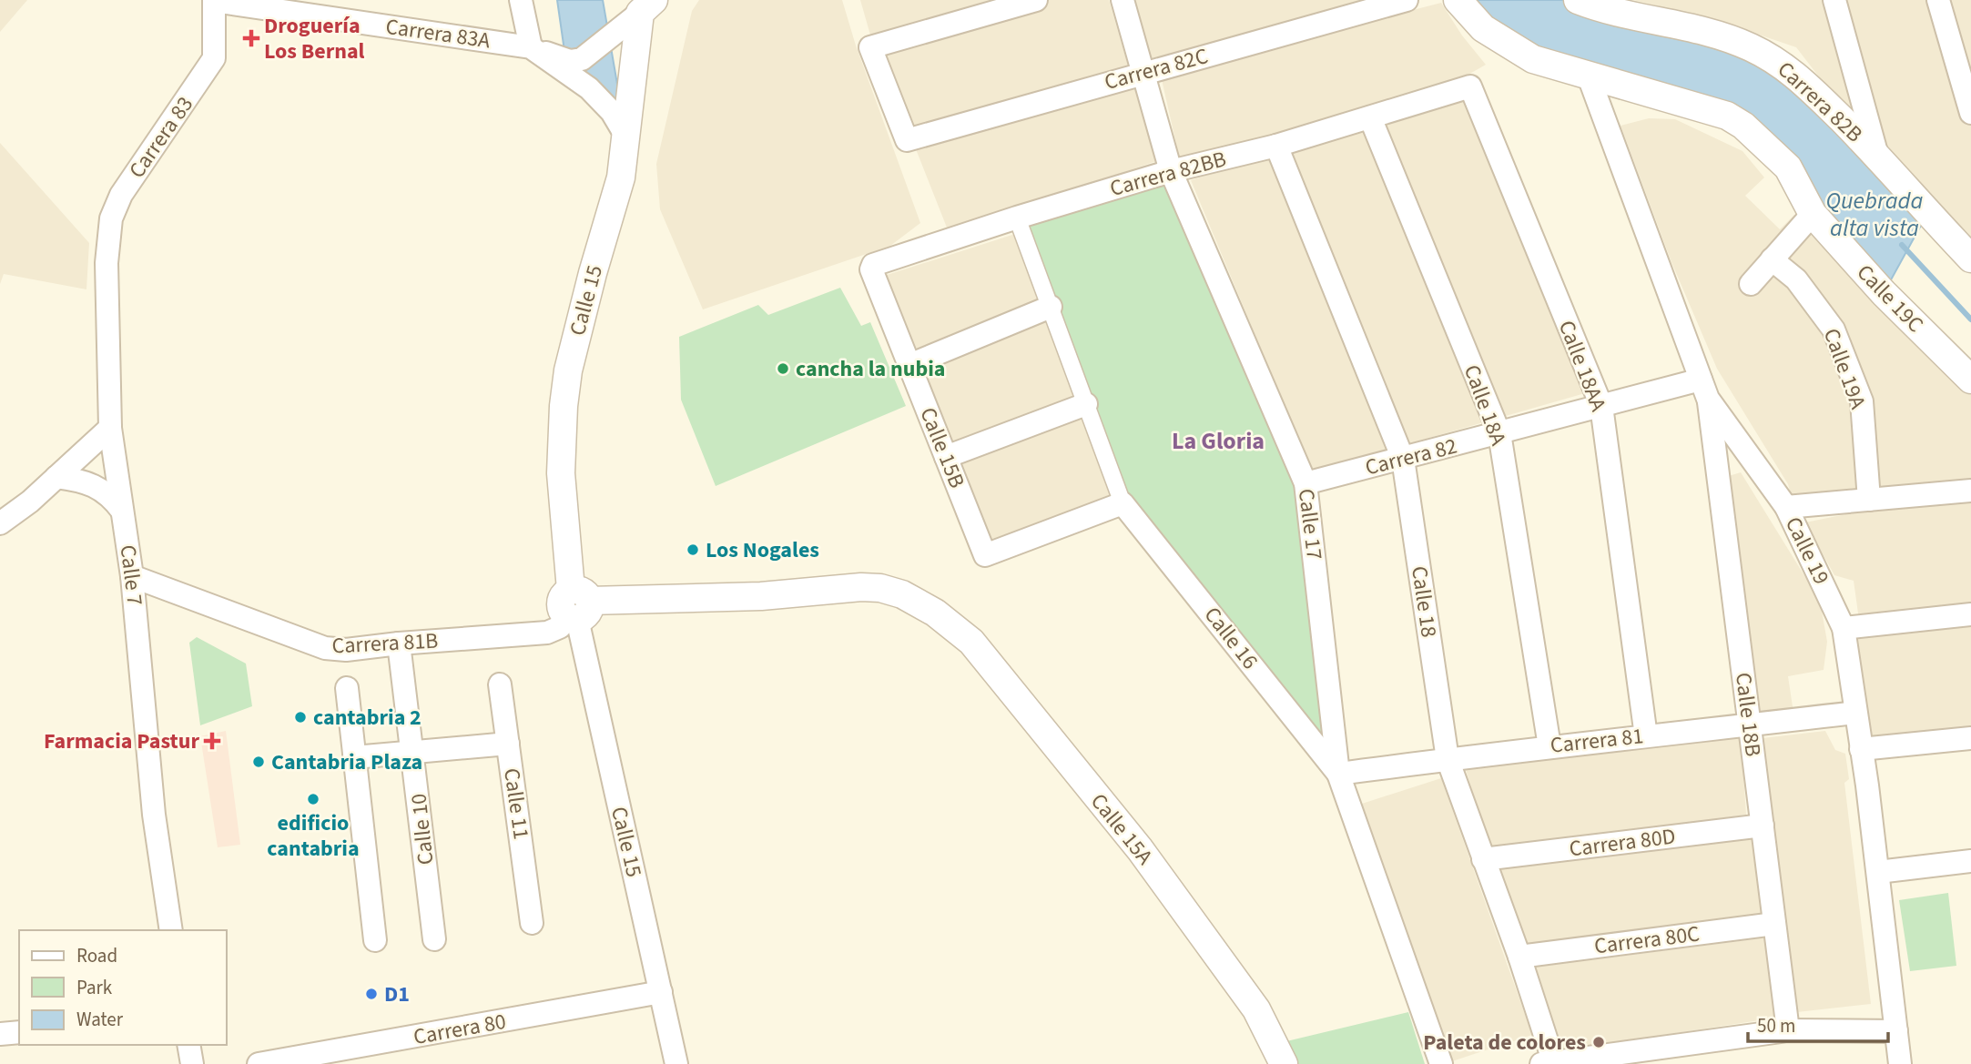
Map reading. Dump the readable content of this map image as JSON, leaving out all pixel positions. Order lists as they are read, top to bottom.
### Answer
{
  "streets": {
    "street": [
      "Carrera 83A",
      "Carrera 82C",
      "Carrera 82B",
      "Carrera 83",
      "Carrera 82BB",
      "Calle 19C",
      "Calle 15",
      "Calle 18AA",
      "Calle 19A",
      "Calle 18A",
      "Calle 15B",
      "Carrera 82",
      "Calle 17",
      "Calle 19",
      "Calle 7",
      "Calle 18",
      "Calle 16",
      "Carrera 81B",
      "Calle 18B",
      "Carrera 81",
      "Calle 11",
      "Calle 10",
      "Calle 15A",
      "Carrera 80D",
      "Carrera 80C",
      "Carrera 80"
    ]
  },
  "crossings": [
    ["Carrera 83A", "Carrera 83"],
    ["Carrera 83A", "Calle 15"],
    ["Carrera 82C", "Calle 17"],
    ["Carrera 83", "Calle 7"],
    ["Carrera 82BB", "Calle 18AA"],
    ["Carrera 82BB", "Calle 18A"],
    ["Carrera 82BB", "Calle 15B"],
    ["Carrera 82BB", "Calle 17"],
    ["Carrera 82BB", "Calle 18"],
    ["Calle 15", "Carrera 81B"],
    ["Calle 15", "Calle 15A"],
    ["Calle 15", "Carrera 80"],
    ["Calle 18AA", "Carrera 82"],
    ["Calle 18AA", "Carrera 81"],
    ["Calle 18A", "Carrera 82"],
    ["Calle 18A", "Carrera 81"],
    ["Calle 15B", "Calle 16"],
    ["Carrera 82", "Calle 17"],
    ["Carrera 82", "Calle 19"],
    ["Carrera 82", "Calle 18"],
    ["Carrera 82", "Calle 18B"],
    ["Calle 17", "Calle 16"],
    ["Calle 17", "Carrera 81"],
    ["Calle 19", "Calle 18B"],
    ["Calle 19", "Carrera 81"],
    ["Calle 7", "Carrera 81B"],
    ["Calle 18", "Carrera 81"],
    ["Calle 18", "Carrera 80D"],
    ["Calle 18", "Carrera 80C"],
    ["Calle 16", "Carrera 81"],
    ["Carrera 81B", "Calle 10"],
    ["Carrera 81B", "Calle 15A"],
    ["Calle 18B", "Carrera 81"],
    ["Calle 18B", "Carrera 80D"],
    ["Calle 18B", "Carrera 80C"]
  ],
  "districts": ["La Gloria"],
  "water": ["Quebrada alta vista"],
  "places": {
    "health": ["Droguería Los Bernal", "Farmacia Pastur"],
    "other": [
      "cancha la nubia",
      "Los Nogales",
      "cantabria 2",
      "Cantabria Plaza",
      "edificio cantabria",
      "D1",
      "Paleta de colores"
    ]
  },
  "legend": ["Road", "Park", "Water"],
  "scale_bar": "50 m"
}
